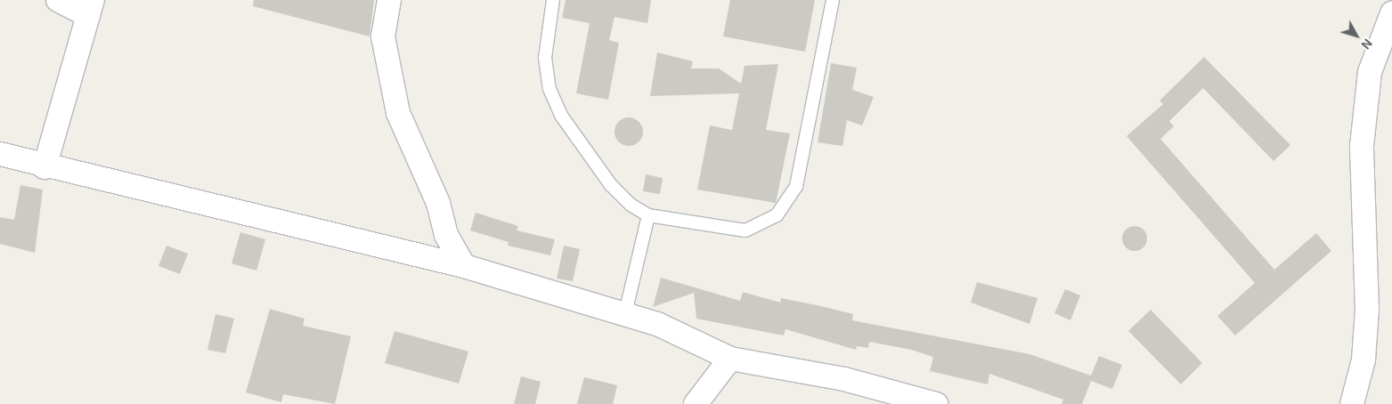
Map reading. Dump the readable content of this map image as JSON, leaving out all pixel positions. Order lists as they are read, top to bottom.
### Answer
{
  "north": "bottom right"
}
